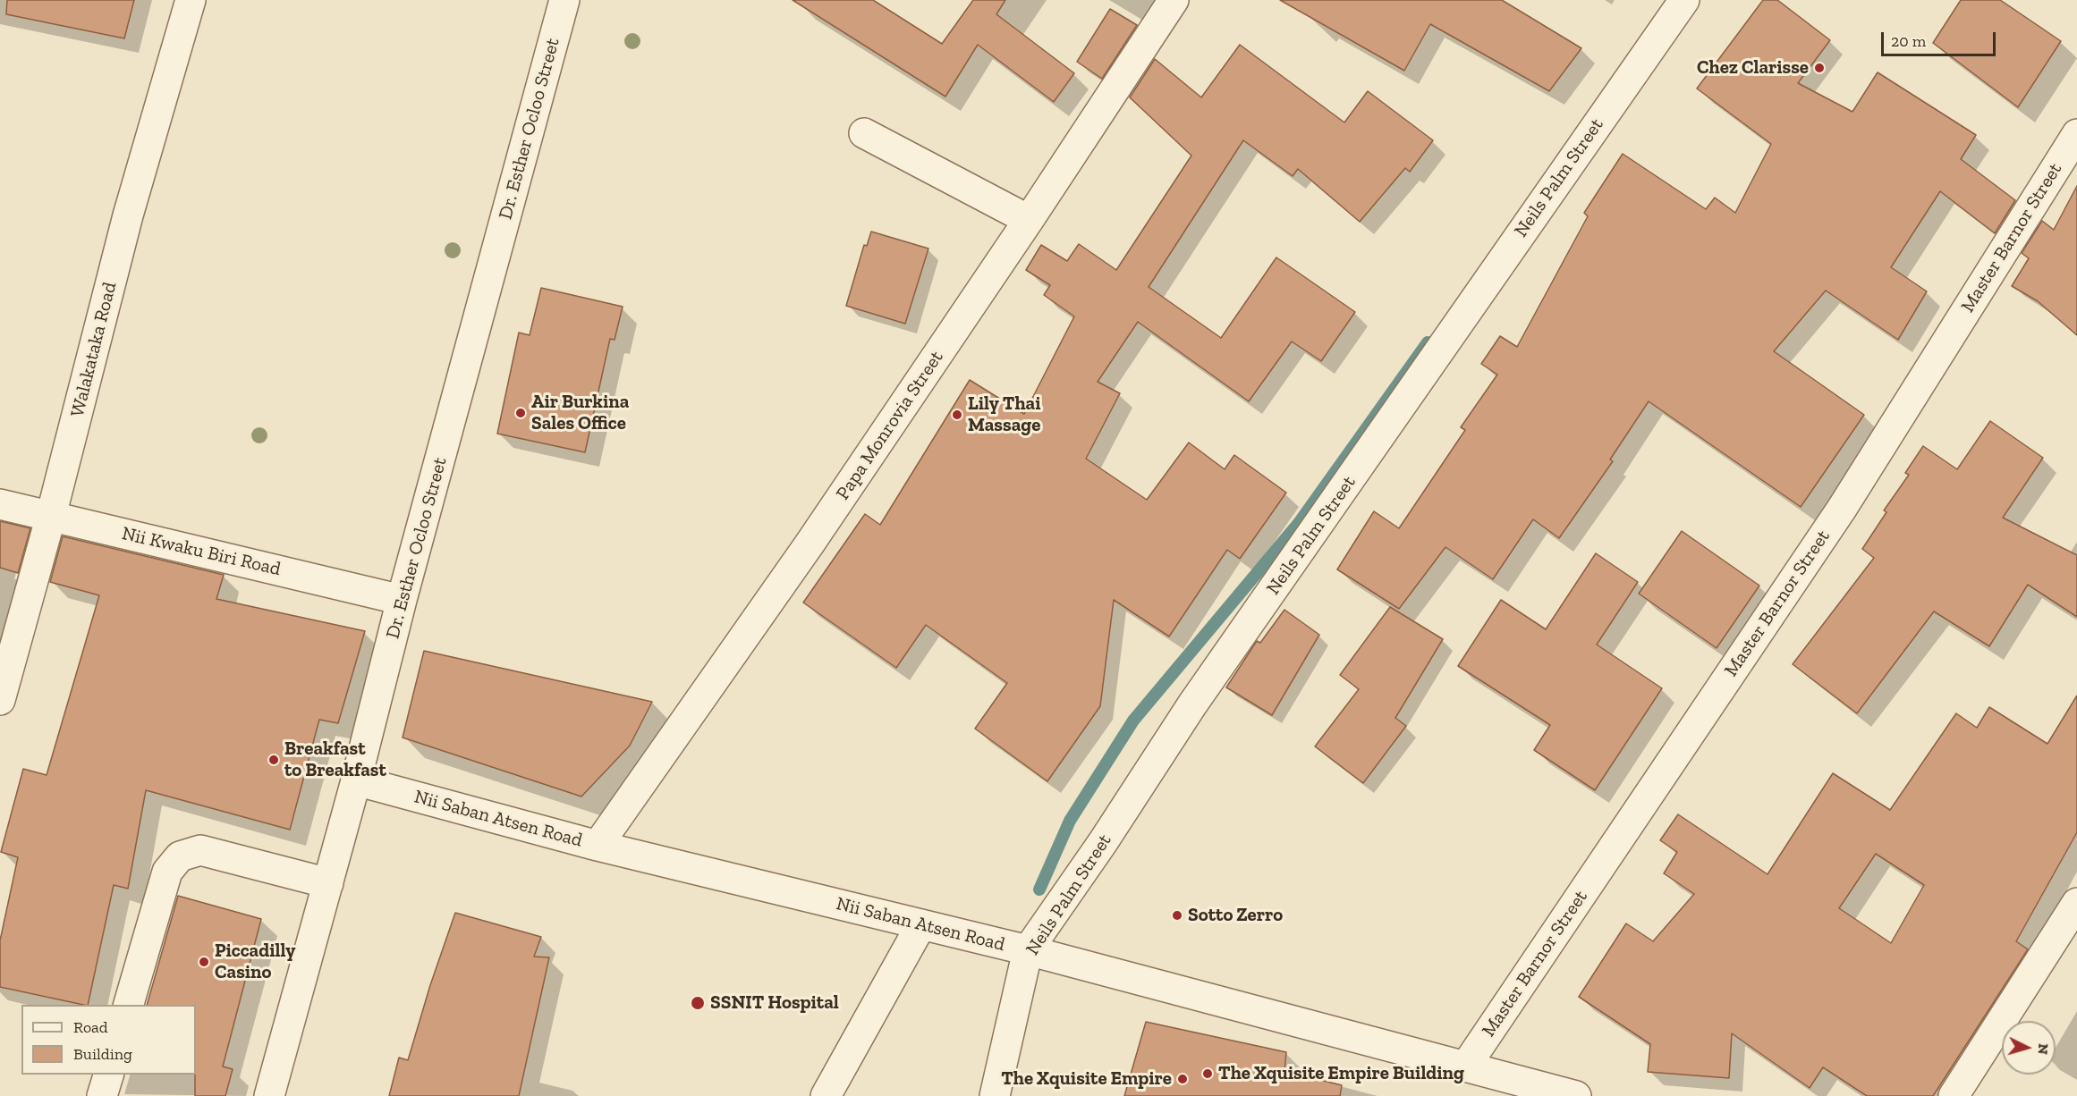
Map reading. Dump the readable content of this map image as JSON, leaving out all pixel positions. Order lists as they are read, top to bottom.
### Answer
{
  "streets": {
    "street": [
      "Dr. Esther Ocloo Street",
      "Neils Palm Street",
      "Master Barnor Street",
      "Walakataka Road",
      "Papa Monrovia Street",
      "Nii Kwaku Biri Road",
      "Nii Saban Atsen Road"
    ]
  },
  "crossings": [
    ["Dr. Esther Ocloo Street", "Nii Kwaku Biri Road"],
    ["Dr. Esther Ocloo Street", "Nii Saban Atsen Road"],
    ["Neils Palm Street", "Nii Saban Atsen Road"],
    ["Master Barnor Street", "Nii Saban Atsen Road"],
    ["Walakataka Road", "Nii Kwaku Biri Road"],
    ["Papa Monrovia Street", "Nii Saban Atsen Road"]
  ],
  "places": [
    "Chez Clarisse",
    "Air Burkina Sales Office",
    "Lily Thai Massage",
    "Breakfast to Breakfast",
    "Sotto Zerro",
    "Piccadilly Casino",
    "SSNIT Hospital",
    "The Xquisite Empire Building",
    "The Xquisite Empire"
  ],
  "legend": ["Road", "Building"],
  "scale_bar": "20 m",
  "north": "right"
}
